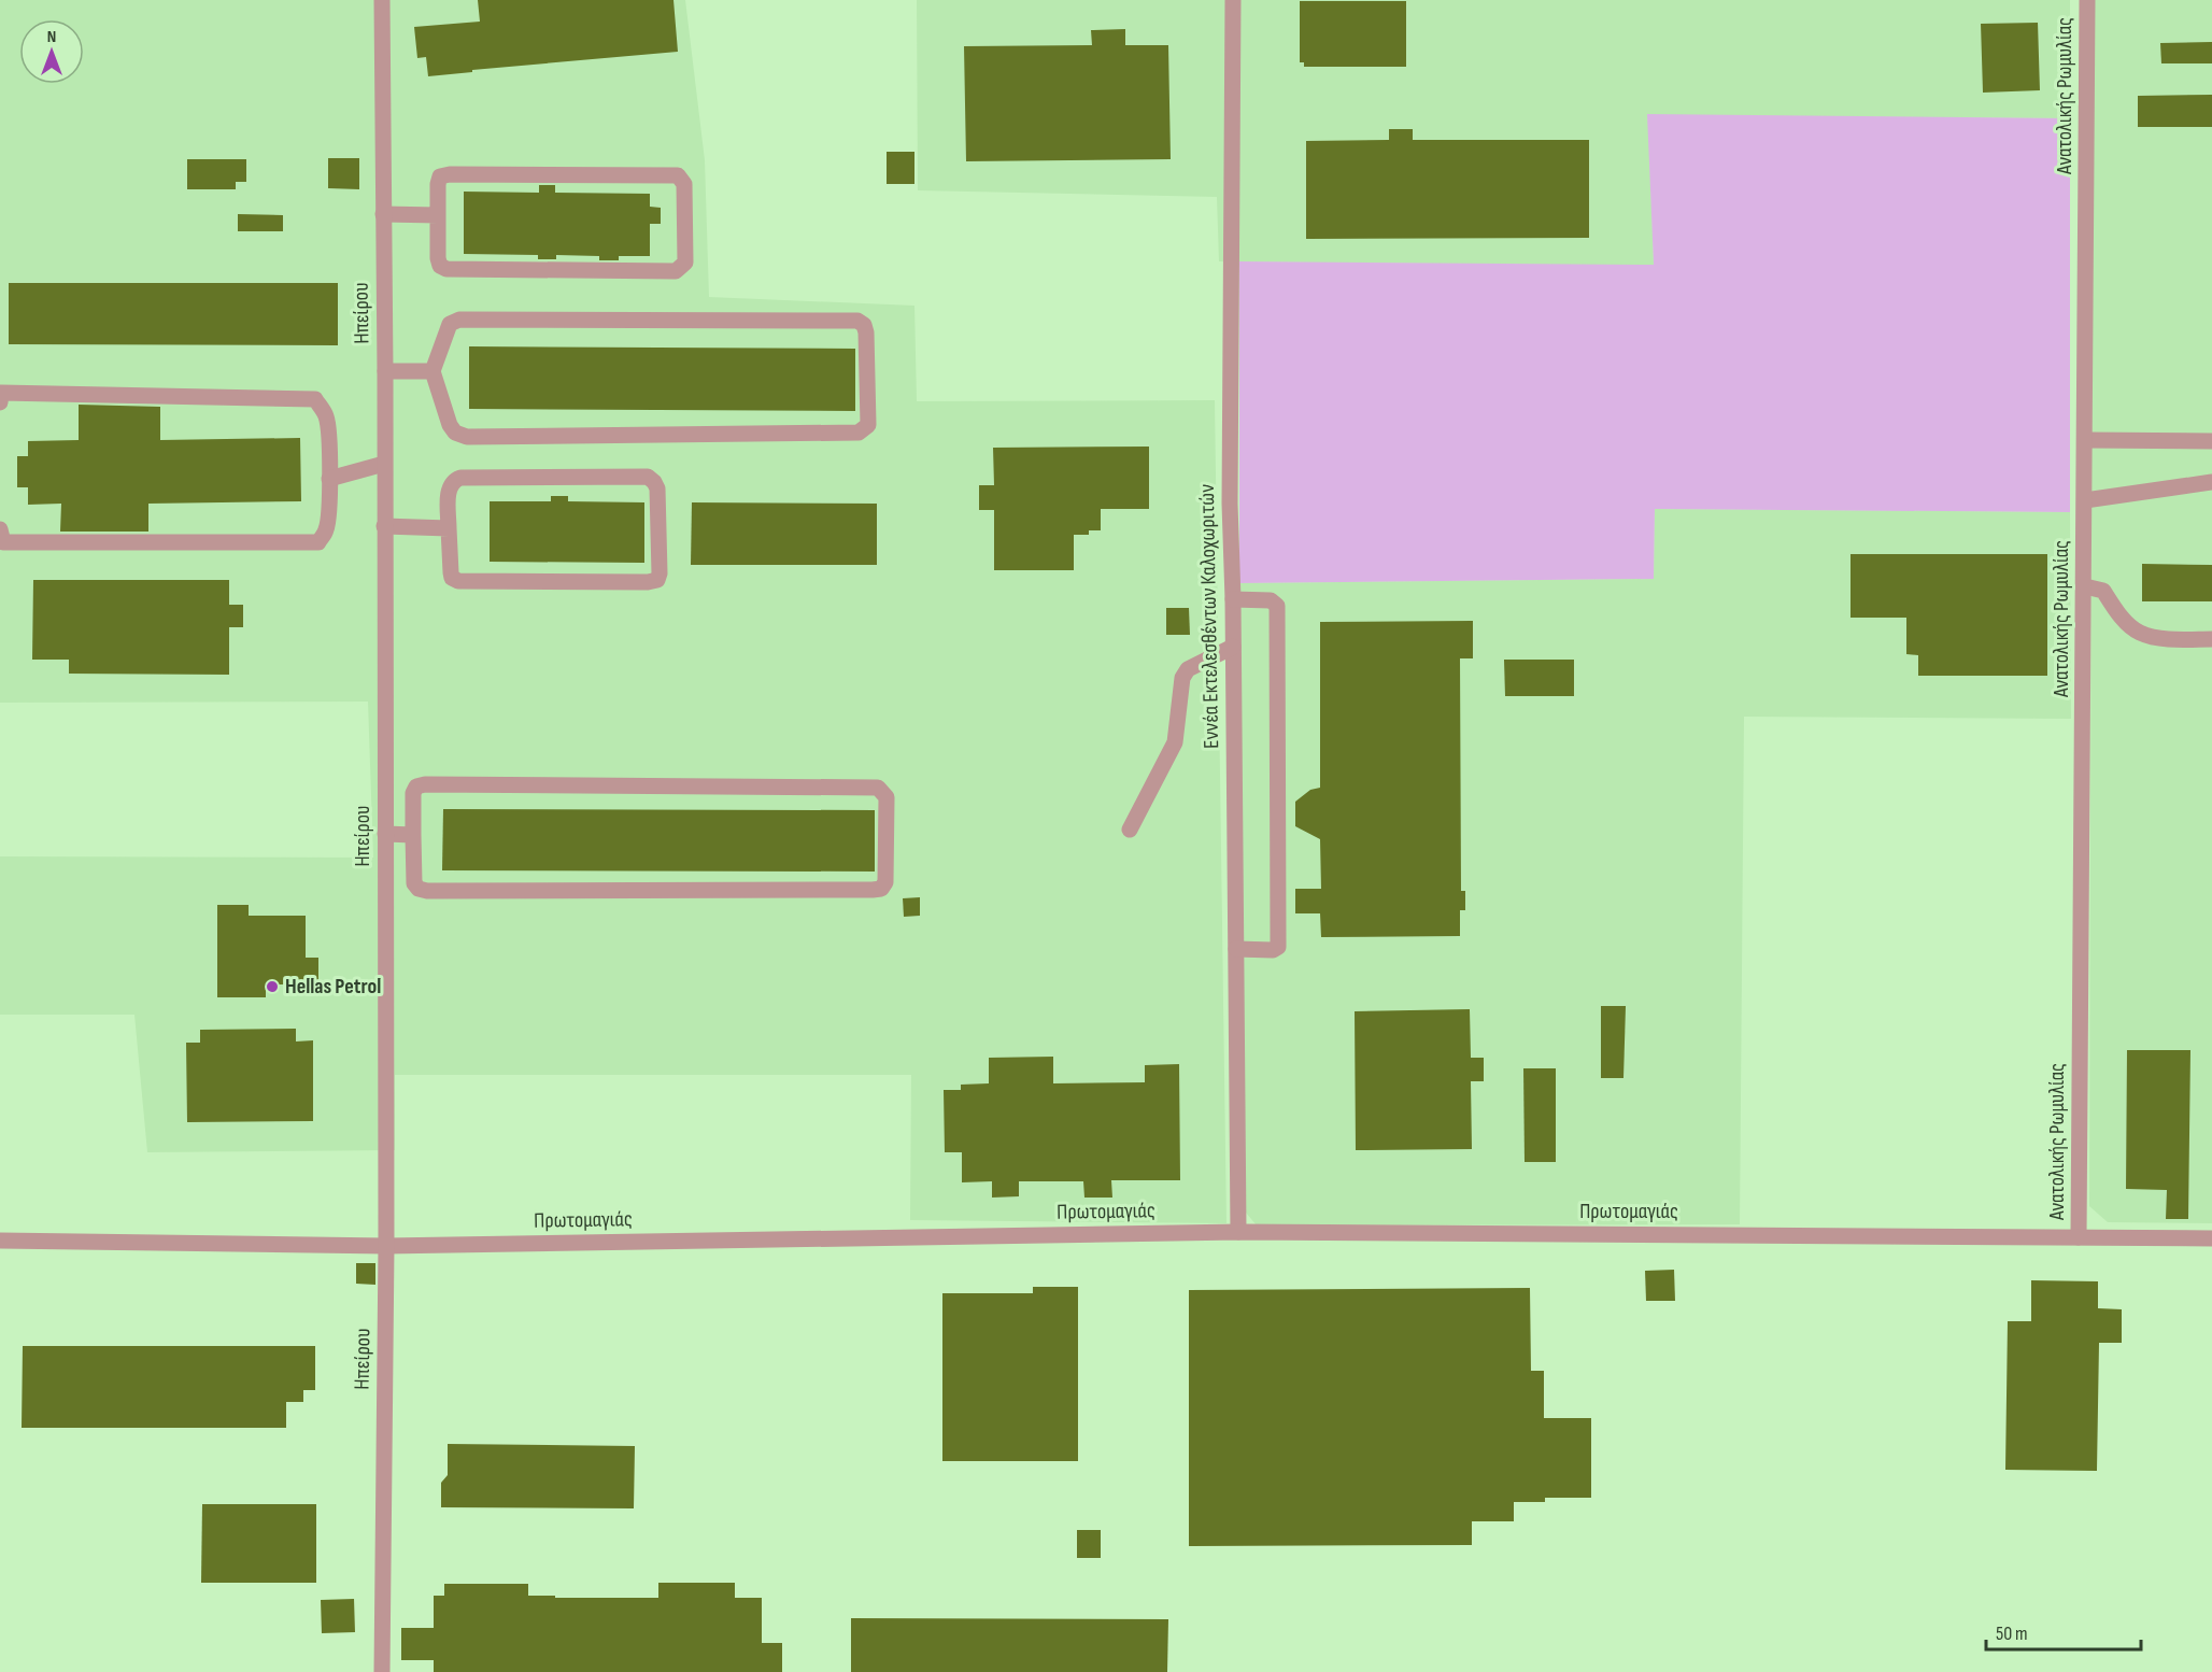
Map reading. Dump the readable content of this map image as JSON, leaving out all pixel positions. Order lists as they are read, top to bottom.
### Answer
{
  "streets": {
    "street": [
      "Ανατολικής Ρωμυλίας",
      "Ηπείρου",
      "Εννέα Εκτελεσθέντων Καλοχωριτών",
      "Πρωτομαγιάς"
    ]
  },
  "crossings": [
    ["Ανατολικής Ρωμυλίας", "Πρωτομαγιάς"],
    ["Ηπείρου", "Πρωτομαγιάς"],
    ["Εννέα Εκτελεσθέντων Καλοχωριτών", "Πρωτομαγιάς"]
  ],
  "places": ["Hellas Petrol"],
  "scale_bar": "50 m",
  "north": "top"
}
